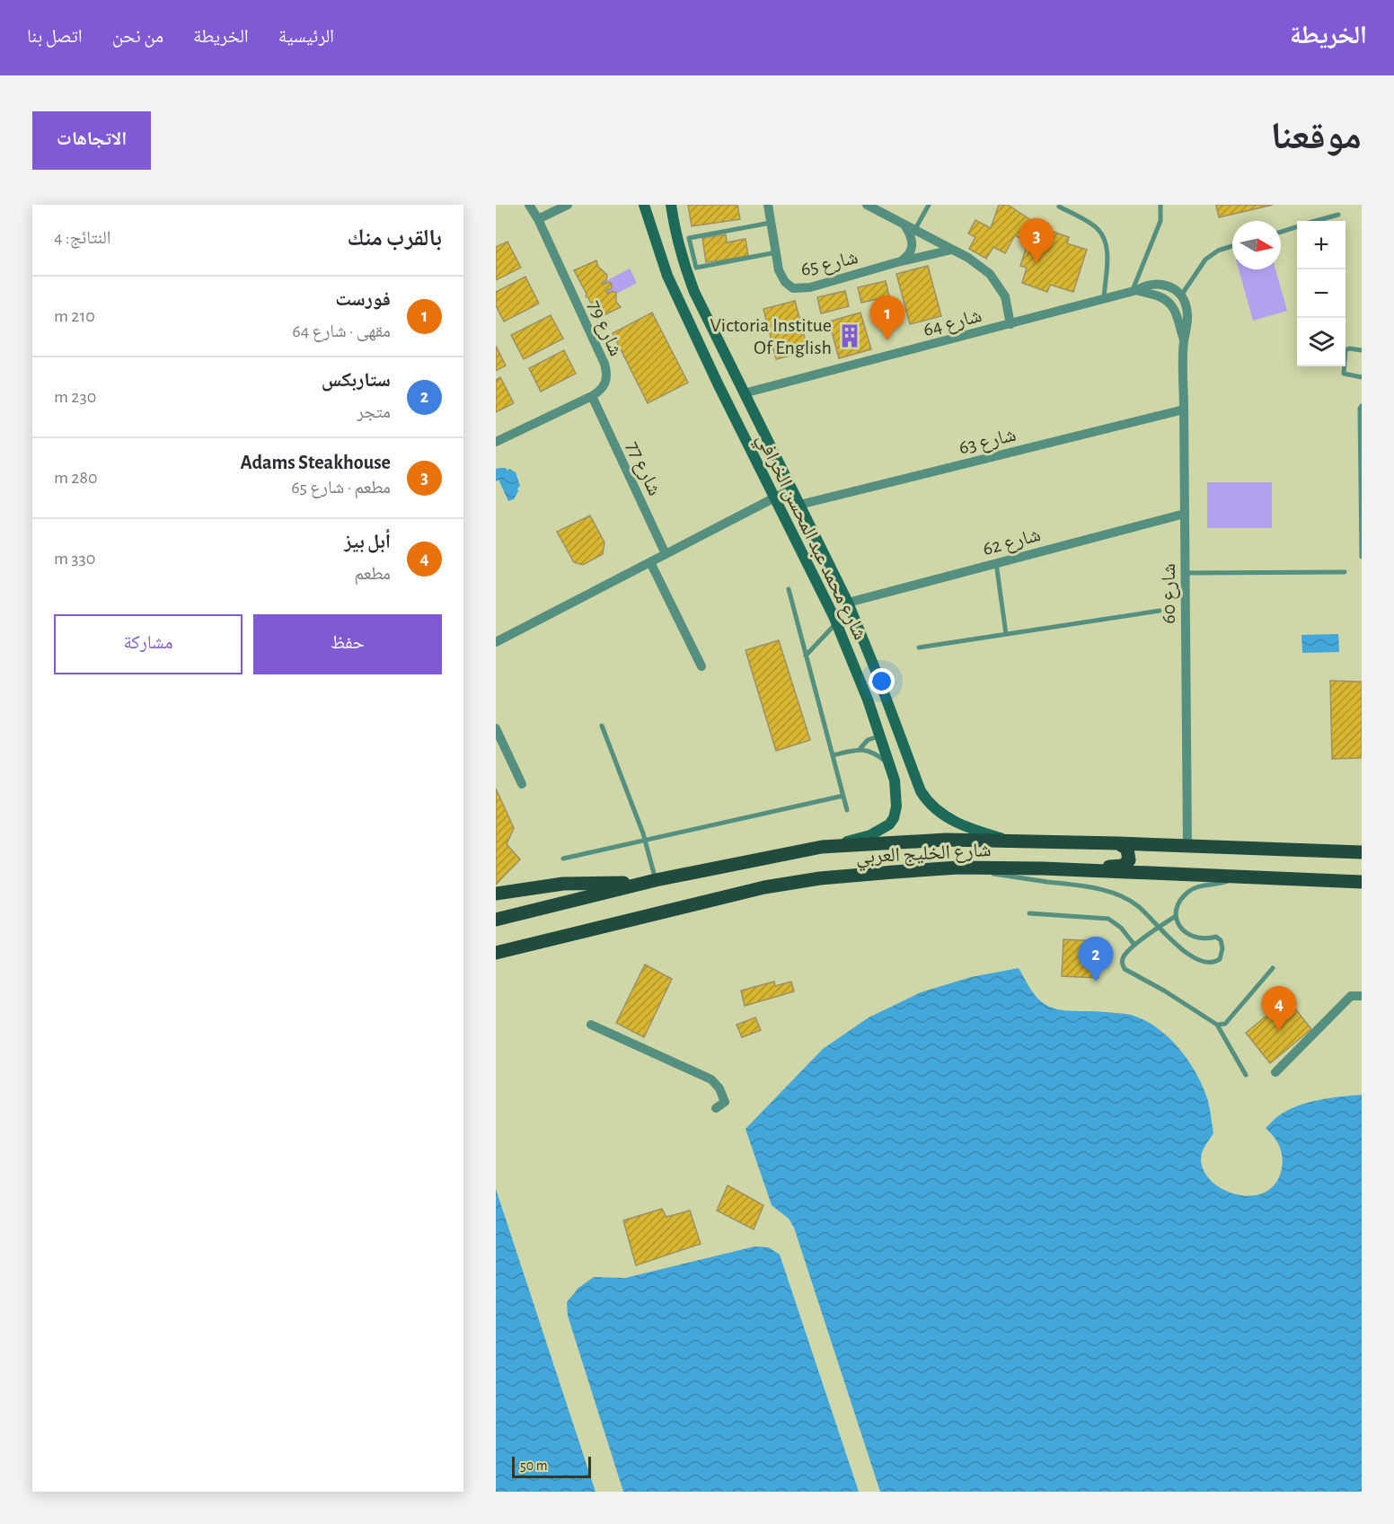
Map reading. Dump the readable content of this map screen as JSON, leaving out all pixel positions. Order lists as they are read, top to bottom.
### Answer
{
  "streets": {
    "main road": ["شارع محمد عبد المحسن الخرافي", "شارع الخليج العربي"],
    "street": [
      "شارع 65",
      "شارع 64",
      "شارع 79",
      "شارع 63",
      "شارع 77",
      "شارع 62",
      "شارع 60"
    ]
  },
  "crossings": [
    ["شارع 64", "شارع محمد عبد المحسن الخرافي"],
    ["شارع 79", "شارع 77"],
    ["شارع 63", "شارع محمد عبد المحسن الخرافي"],
    ["شارع 63", "شارع 60"],
    ["شارع محمد عبد المحسن الخرافي", "شارع 62"],
    ["شارع محمد عبد المحسن الخرافي", "شارع الخليج العربي"],
    ["شارع 62", "شارع 60"],
    ["شارع 60", "شارع الخليج العربي"]
  ],
  "places": {
    "building": ["Victoria Institue Of English"]
  },
  "scale_bar": "50 m",
  "north": "right",
  "page": {
    "header": "الخريطة",
    "nav": [
      "الرئيسية",
      "الخريطة",
      "من نحن",
      "اتصل بنا"
    ],
    "title": "موقعنا",
    "buttons": [
      "الاتجاهات",
      ["حفظ", "مشاركة"]
    ],
    "heading": ["بالقرب منك", "النتائج: 4"],
    "pins": [
      "3",
      "1",
      "2",
      "4"
    ],
    "map_buttons": ["+", "−"],
    "list": [
      {
        "mark": "1",
        "name": "فورست",
        "note": "مقهى · شارع 64",
        "value": "210 m"
      },
      {
        "mark": "2",
        "name": "ستاربكس",
        "note": "متجر",
        "value": "230 m"
      },
      {
        "mark": "3",
        "name": "Adams Steakhouse",
        "note": "مطعم · شارع 65",
        "value": "280 m"
      },
      {
        "mark": "4",
        "name": "أبل بيز",
        "note": "مطعم",
        "value": "330 m"
      }
    ],
    "scale": "50 m"
  }
}
